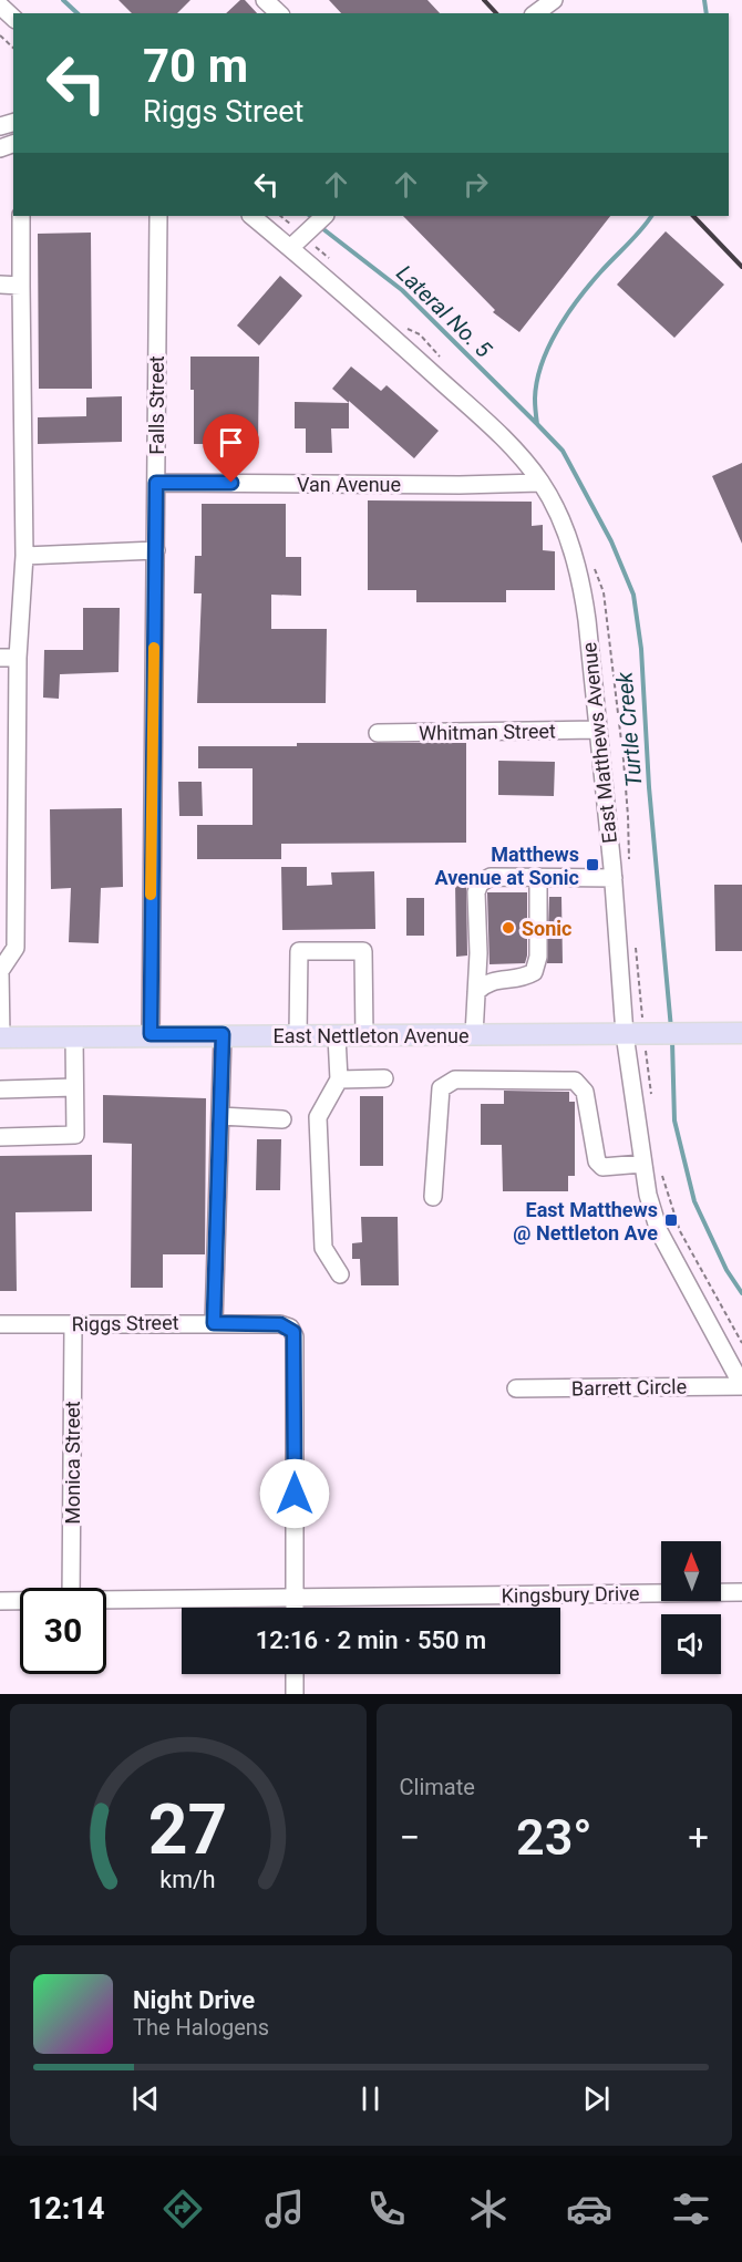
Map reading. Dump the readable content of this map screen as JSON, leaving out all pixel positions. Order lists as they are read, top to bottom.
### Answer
{
  "streets": {
    "main road": ["East Nettleton Avenue"],
    "street": [
      "Falls Street",
      "Van Avenue",
      "Whitman Street",
      "East Matthews Avenue",
      "Riggs Street",
      "Barrett Circle",
      "Monica Street",
      "Kingsbury Drive"
    ]
  },
  "crossings": [
    ["Falls Street", "Van Avenue"],
    ["Falls Street", "East Nettleton Avenue"],
    ["Van Avenue", "East Matthews Avenue"],
    ["Whitman Street", "East Matthews Avenue"],
    ["East Matthews Avenue", "East Nettleton Avenue"],
    ["East Matthews Avenue", "Barrett Circle"],
    ["Riggs Street", "Monica Street"],
    ["Riggs Street", "Kingsbury Drive"]
  ],
  "water": ["Lateral No. 5", "Turtle Creek"],
  "places": {
    "transit": ["Matthews Avenue at Sonic", "East Matthews @ Nettleton Ave"],
    "other": ["Sonic"]
  },
  "north": "top",
  "page": {
    "turn": ["70 m", "Riggs Street"],
    "limit": "30",
    "trip": "12:16 · 2 min · 550 m",
    "tile": "Climate",
    "heat": ["−", "23°", "+"],
    "song": ["Night Drive", "The Halogens"],
    "tabs": "12:14",
    "gauge": ["27", "km/h"]
  }
}
